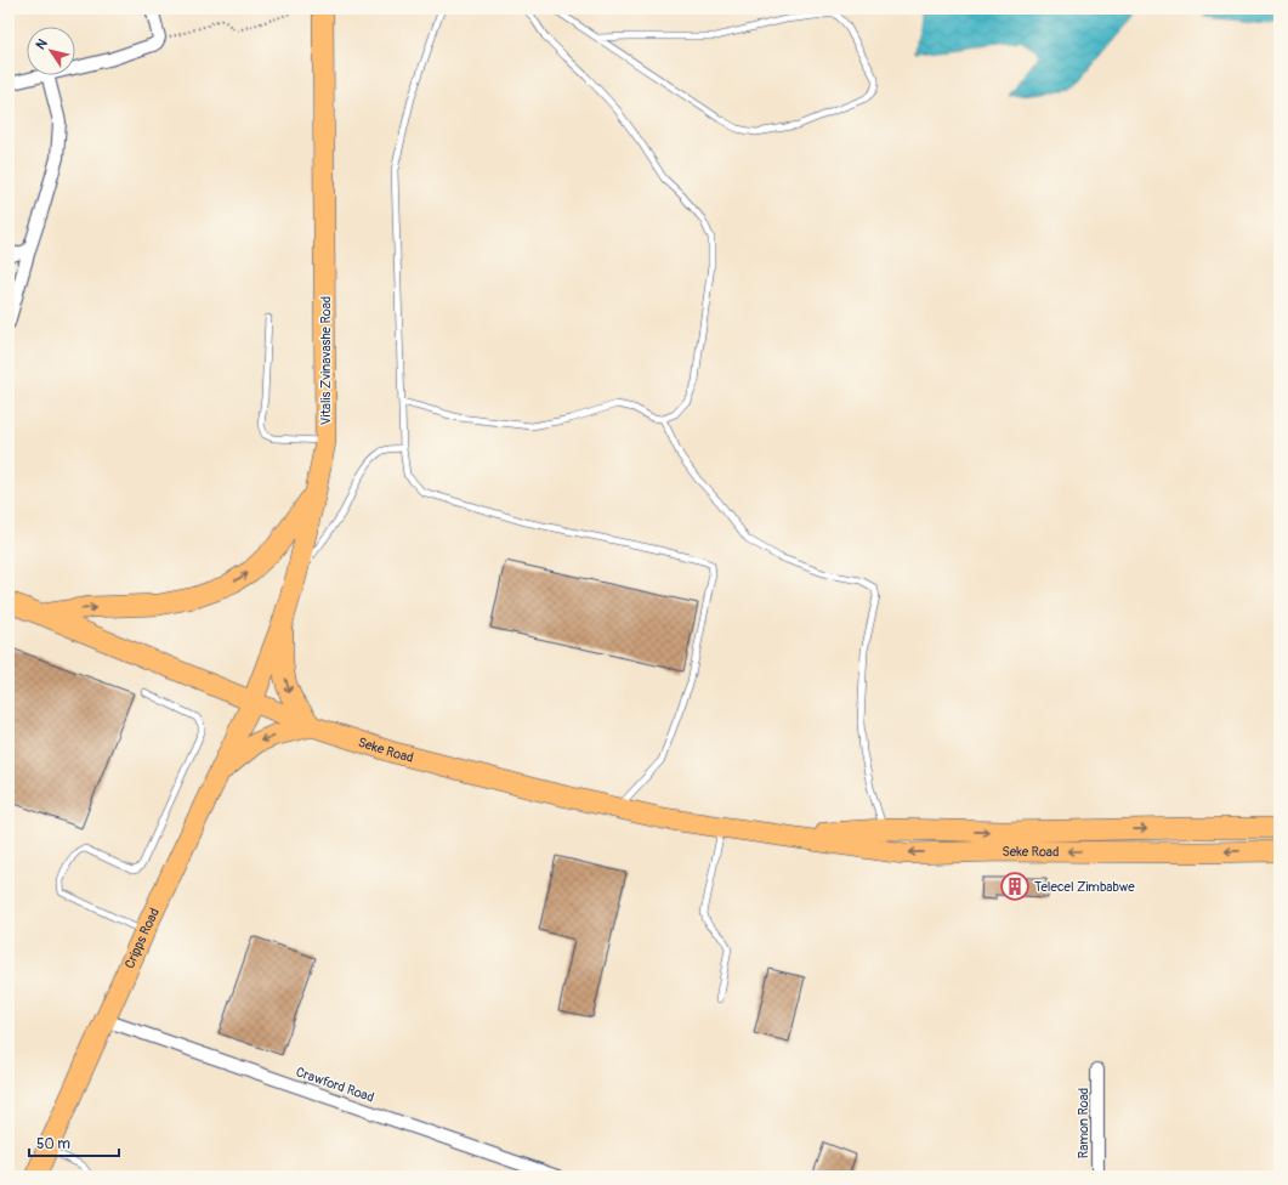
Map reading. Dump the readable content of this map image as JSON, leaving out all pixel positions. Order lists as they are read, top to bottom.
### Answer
{
  "streets": {
    "main road": ["Vitalis Zvinavashe Road", "Seke Road", "Cripps Road"],
    "street": ["Crawford Road", "Ramon Road"]
  },
  "crossings": [
    ["Vitalis Zvinavashe Road", "Seke Road"],
    ["Vitalis Zvinavashe Road", "Cripps Road"],
    ["Seke Road", "Cripps Road"],
    ["Cripps Road", "Crawford Road"]
  ],
  "places": {
    "building": ["Telecel Zimbabwe"]
  },
  "scale_bar": "50 m",
  "north": "top left"
}
